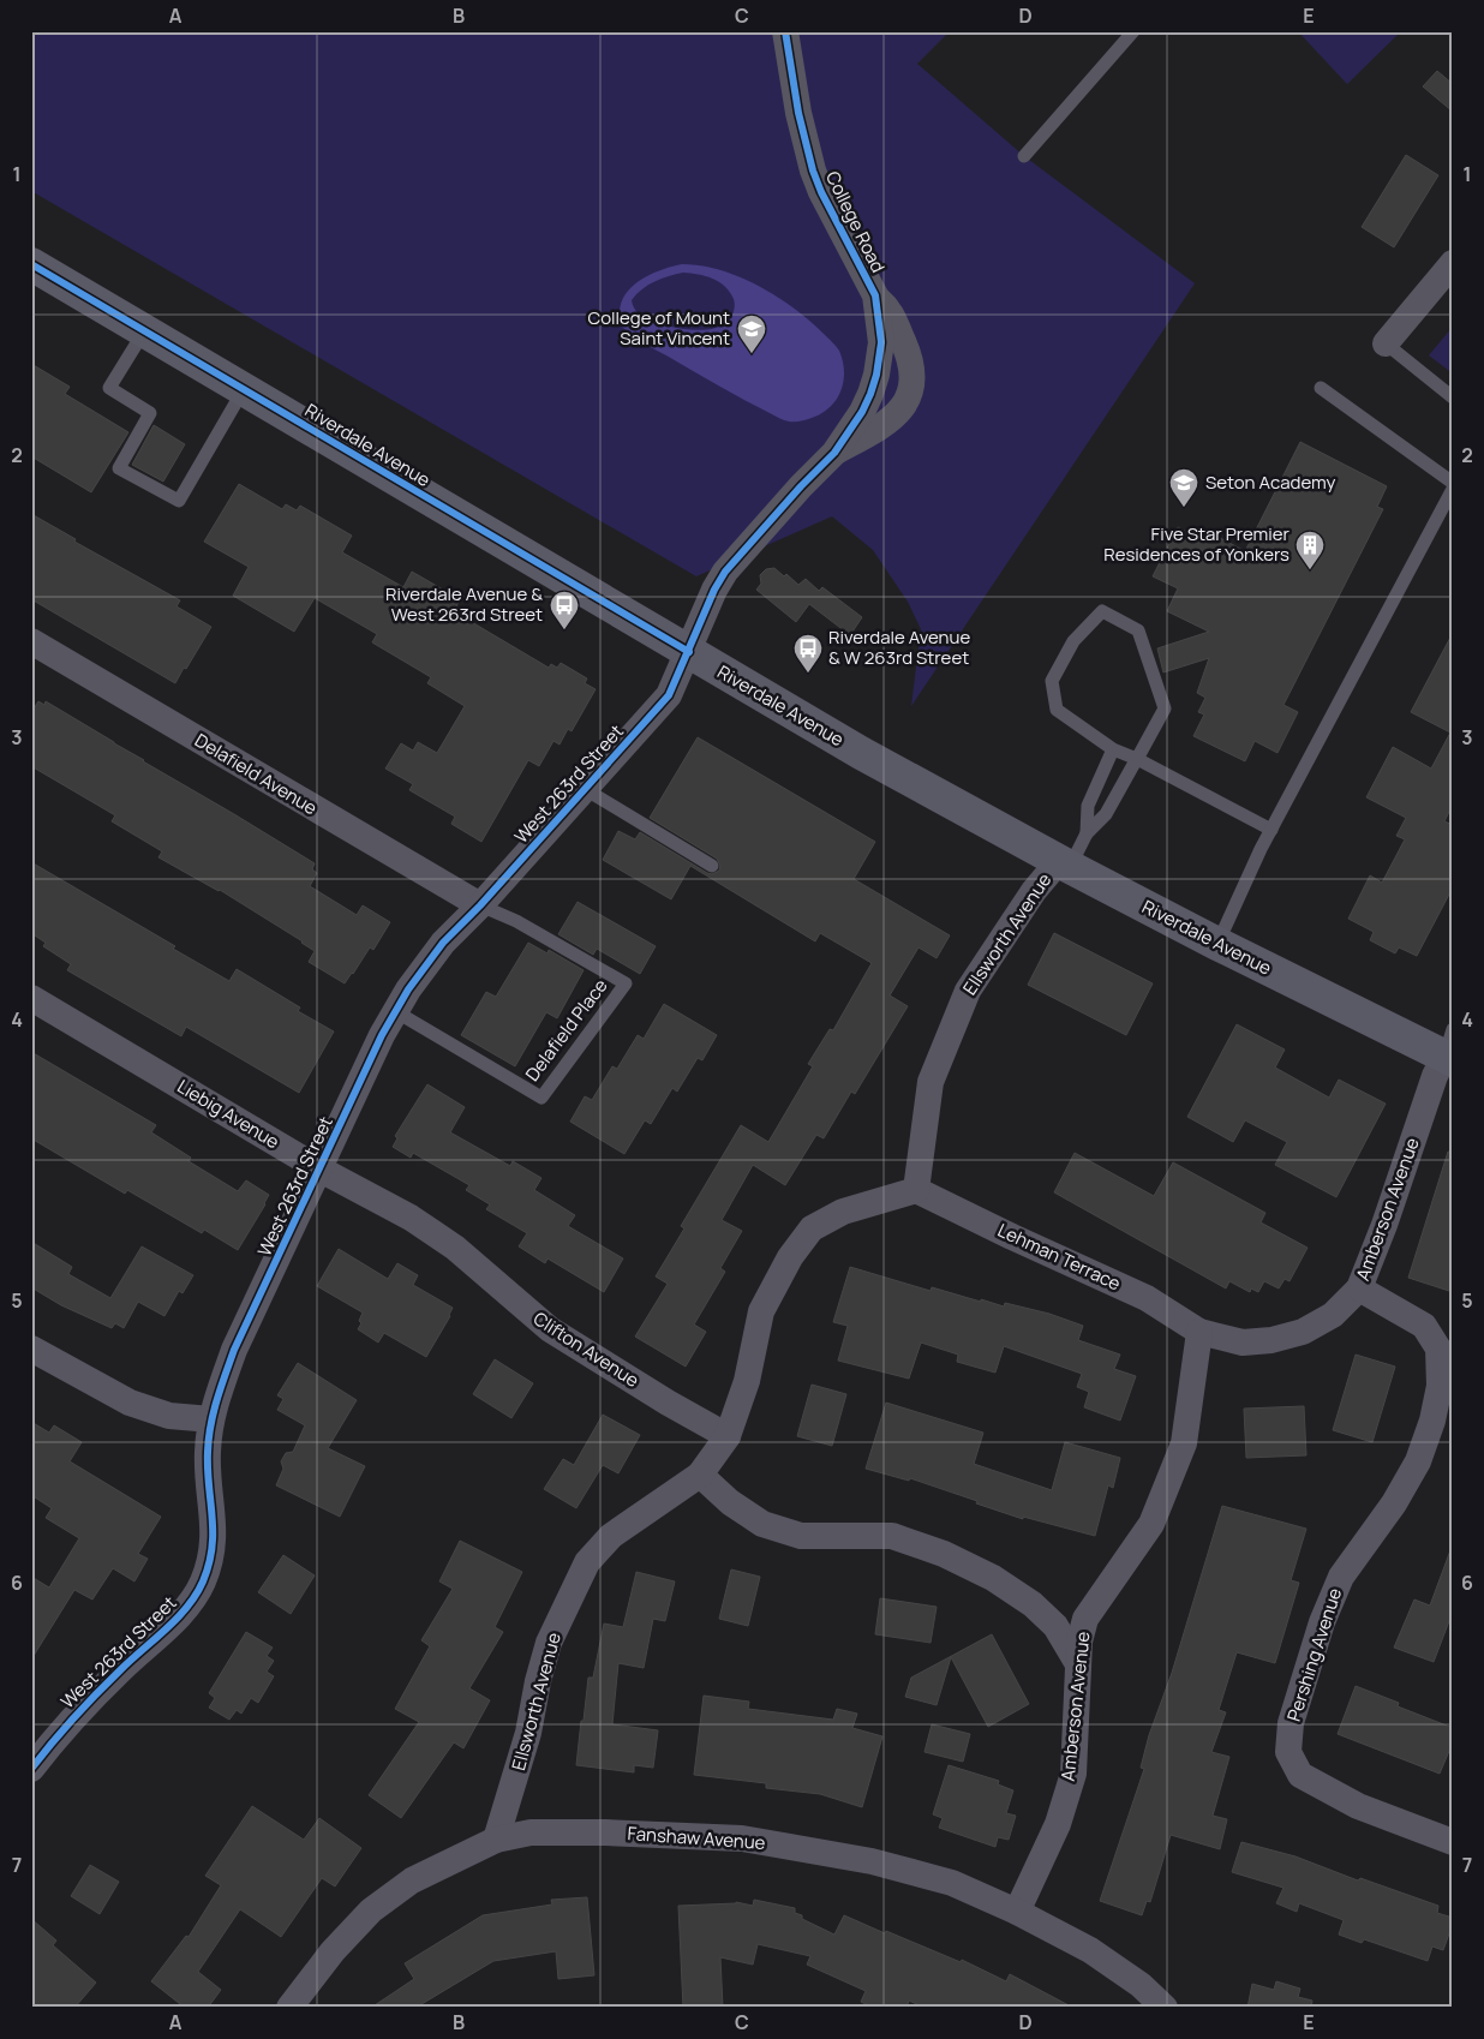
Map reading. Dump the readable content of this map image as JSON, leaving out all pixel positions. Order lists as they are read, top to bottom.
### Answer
{
  "streets": {
    "main road": ["Riverdale Avenue"],
    "street": [
      "College Road",
      "Delafield Avenue",
      "West 263rd Street",
      "Ellsworth Avenue",
      "Liebig Avenue",
      "Amberson Avenue",
      "Lehman Terrace",
      "Clifton Avenue",
      "Pershing Avenue",
      "Fanshaw Avenue"
    ],
    "lane": ["Delafield Place"]
  },
  "crossings": [
    ["College Road", "Riverdale Avenue"],
    ["College Road", "West 263rd Street"],
    ["Riverdale Avenue", "West 263rd Street"],
    ["Riverdale Avenue", "Ellsworth Avenue"],
    ["Riverdale Avenue", "Amberson Avenue"],
    ["Delafield Avenue", "West 263rd Street"],
    ["Delafield Avenue", "Delafield Place"],
    ["West 263rd Street", "Delafield Place"],
    ["West 263rd Street", "Liebig Avenue"],
    ["Ellsworth Avenue", "Lehman Terrace"],
    ["Ellsworth Avenue", "Clifton Avenue"],
    ["Ellsworth Avenue", "Fanshaw Avenue"],
    ["Liebig Avenue", "Clifton Avenue"],
    ["Amberson Avenue", "Lehman Terrace"],
    ["Amberson Avenue", "Pershing Avenue"],
    ["Amberson Avenue", "Fanshaw Avenue"]
  ],
  "places": {
    "school or university": ["College of Mount Saint Vincent", "Seton Academy"],
    "building": ["Five Star Premier Residences of Yonkers"],
    "bus stop": ["Riverdale Avenue & West 263rd Street", "Riverdale Avenue & W 263rd Street"]
  },
  "grid": {
    "columns": [
      "A",
      "B",
      "C",
      "D",
      "E"
    ],
    "rows": [
      "1",
      "2",
      "3",
      "4",
      "5",
      "6",
      "7"
    ]
  }
}
